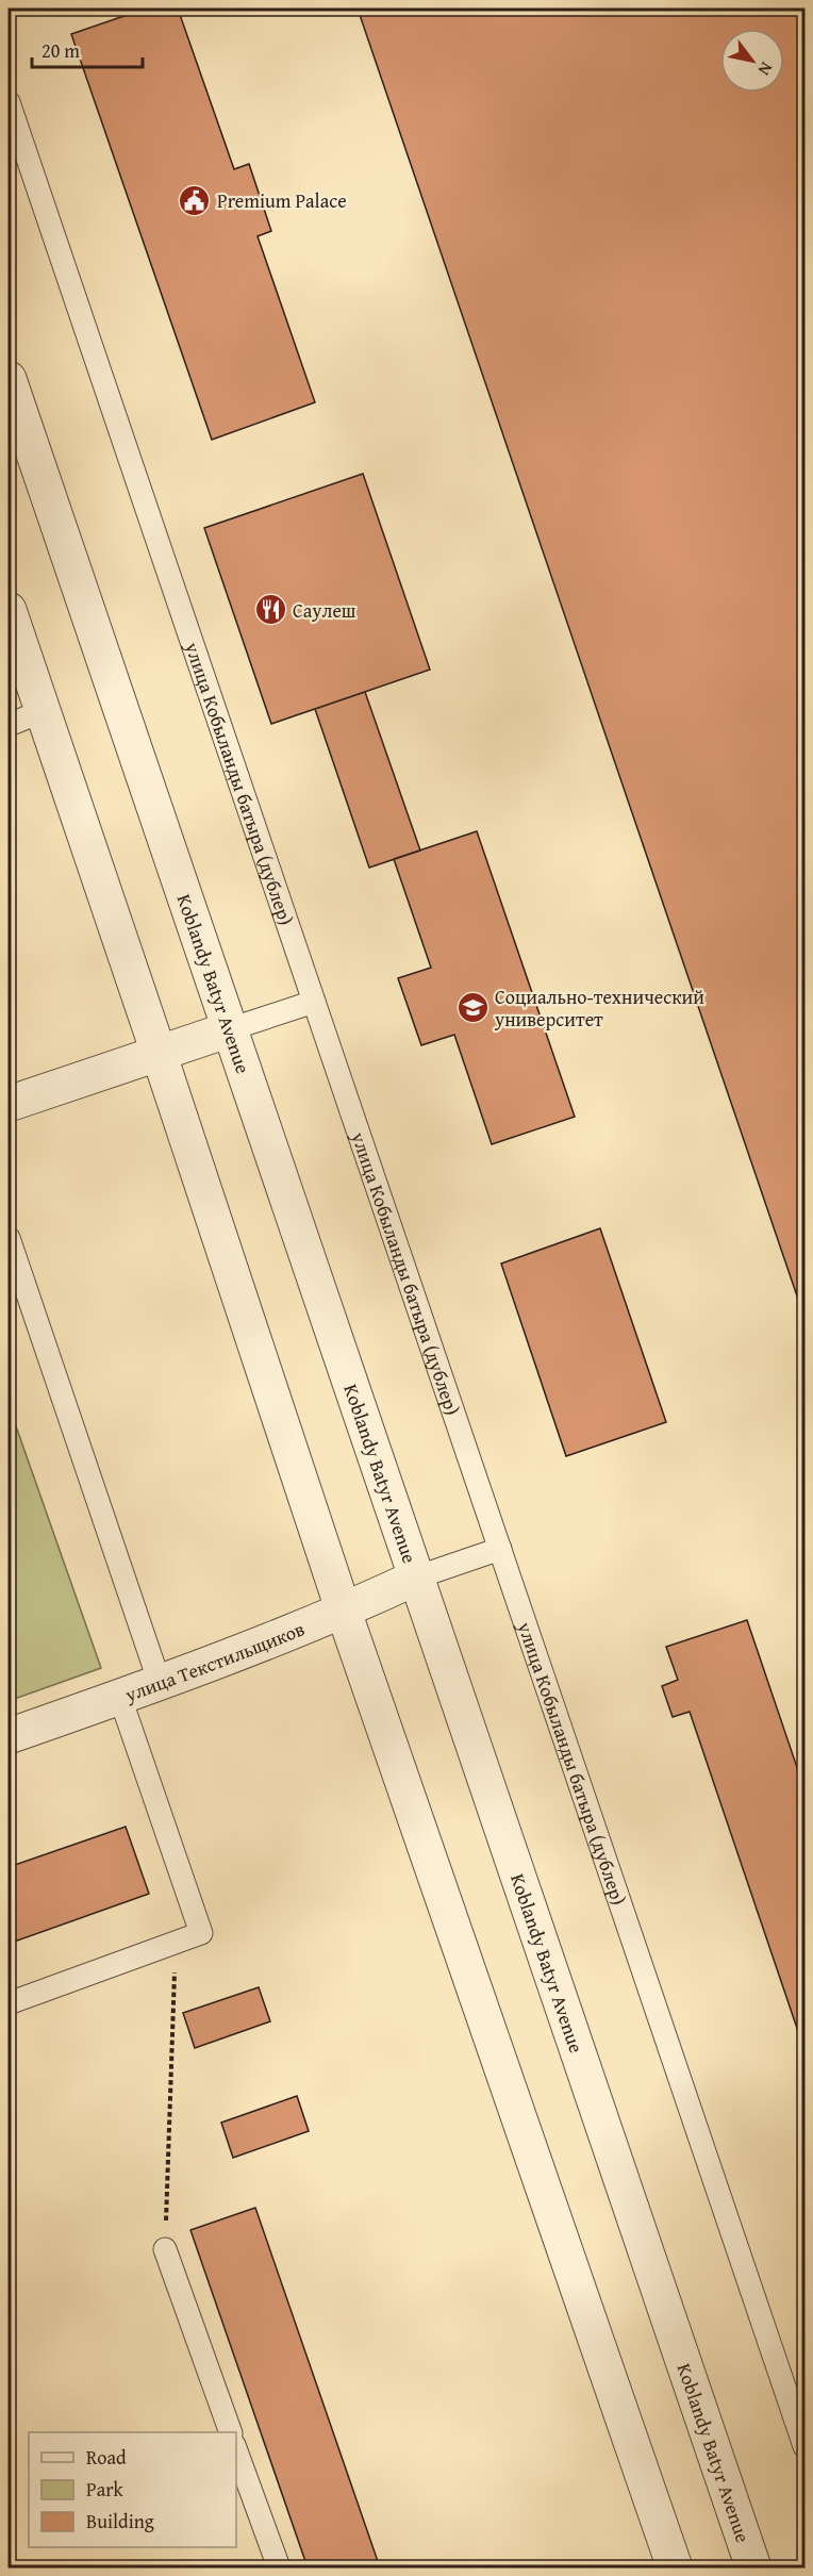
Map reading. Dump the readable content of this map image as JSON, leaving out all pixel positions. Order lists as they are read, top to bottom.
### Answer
{
  "streets": {
    "street": ["Koblandy Batyr Avenue", "улица Текстильщиков"],
    "lane": ["улица Кобыланды батыра (дублер)"]
  },
  "crossings": [
    ["Koblandy Batyr Avenue", "улица Текстильщиков"]
  ],
  "places": {
    "public building": ["Premium Palace"],
    "restaurant": ["Саулеш"],
    "school or university": ["Социально-технический университет"]
  },
  "legend": ["Road", "Park", "Building"],
  "scale_bar": "20 m",
  "north": "bottom right"
}
